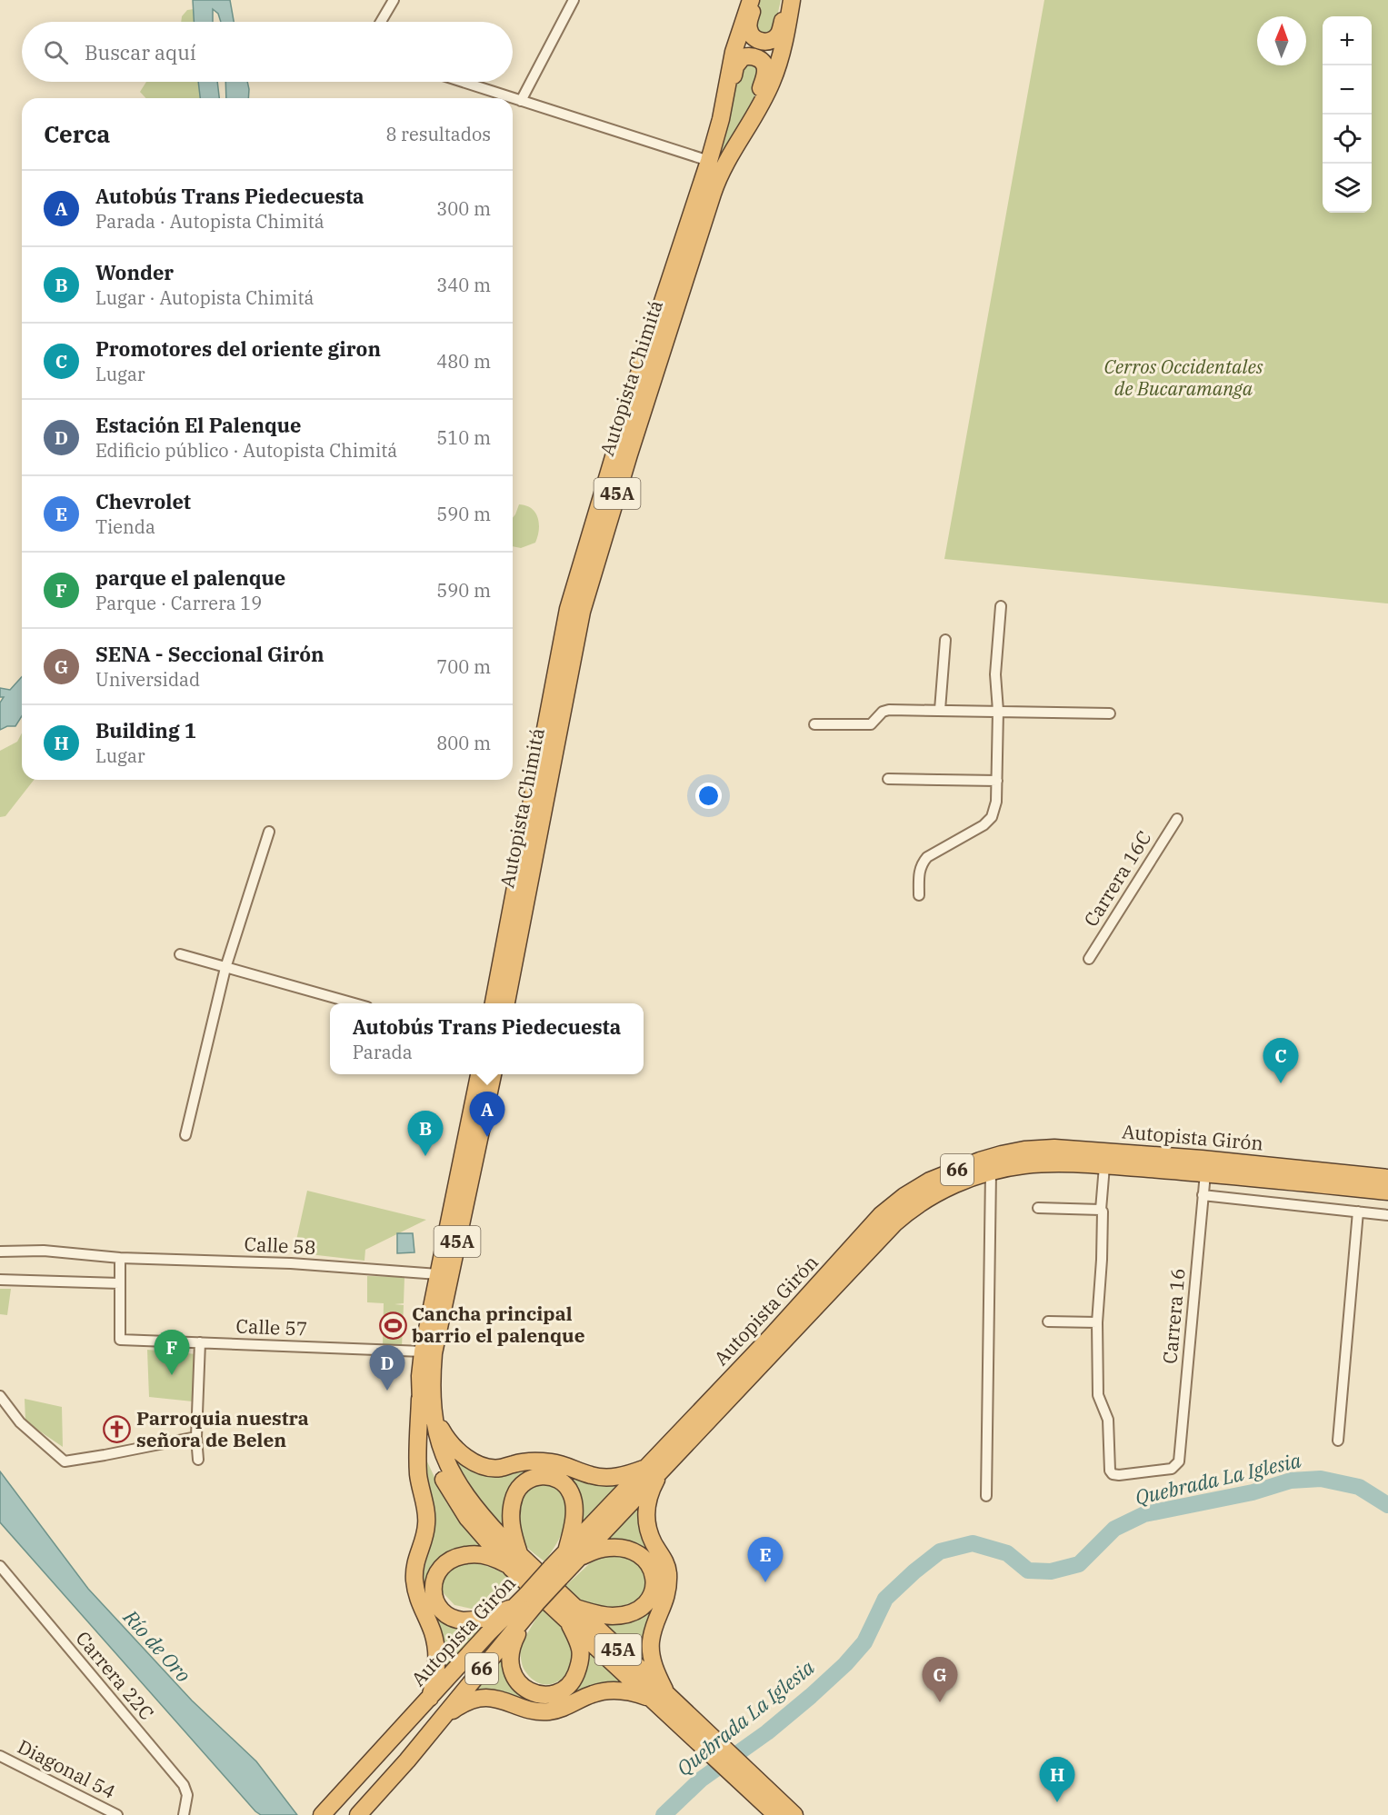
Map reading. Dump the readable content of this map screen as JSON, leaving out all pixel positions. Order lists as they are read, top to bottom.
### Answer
{
  "streets": {
    "highway": [
      "Autopista Chimitá",
      "45A",
      "Autopista Girón",
      "66"
    ],
    "street": [
      "Carrera 16C",
      "Calle 58",
      "Carrera 16",
      "Calle 57",
      "Carrera 22C",
      "Diagonal 54"
    ]
  },
  "crossings": [
    ["45A", "Autopista Girón"],
    ["45A", "Calle 58"],
    ["45A", "Calle 57"],
    ["Autopista Girón", "Carrera 16"]
  ],
  "water": ["Quebrada La Iglesia", "Río de Oro"],
  "parks": ["Cerros Occidentales de Bucaramanga"],
  "places": {
    "sports": ["Cancha principal barrio el palenque"],
    "church": ["Parroquia nuestra señora de Belen"]
  },
  "north": "top",
  "page": {
    "map_buttons": ["+", "−"],
    "search": "Buscar aquí",
    "heading": ["Cerca", "8 resultados"],
    "list": [
      {
        "mark": "A",
        "name": "Autobús Trans Piedecuesta",
        "note": "Parada · Autopista Chimitá",
        "value": "300 m"
      },
      {
        "mark": "B",
        "name": "Wonder",
        "note": "Lugar · Autopista Chimitá",
        "value": "340 m"
      },
      {
        "mark": "C",
        "name": "Promotores del oriente giron",
        "note": "Lugar",
        "value": "480 m"
      },
      {
        "mark": "D",
        "name": "Estación El Palenque",
        "note": "Edificio público · Autopista Chimitá",
        "value": "510 m"
      },
      {
        "mark": "E",
        "name": "Chevrolet",
        "note": "Tienda",
        "value": "590 m"
      },
      {
        "mark": "F",
        "name": "parque el palenque",
        "note": "Parque · Carrera 19",
        "value": "590 m"
      },
      {
        "mark": "G",
        "name": "SENA - Seccional Girón",
        "note": "Universidad",
        "value": "700 m"
      },
      {
        "mark": "H",
        "name": "Building 1",
        "note": "Lugar",
        "value": "800 m"
      }
    ],
    "popup": ["Autobús Trans Piedecuesta", "Parada"],
    "pins": [
      "C",
      "A",
      "B",
      "F",
      "D",
      "E",
      "G",
      "H"
    ]
  }
}
